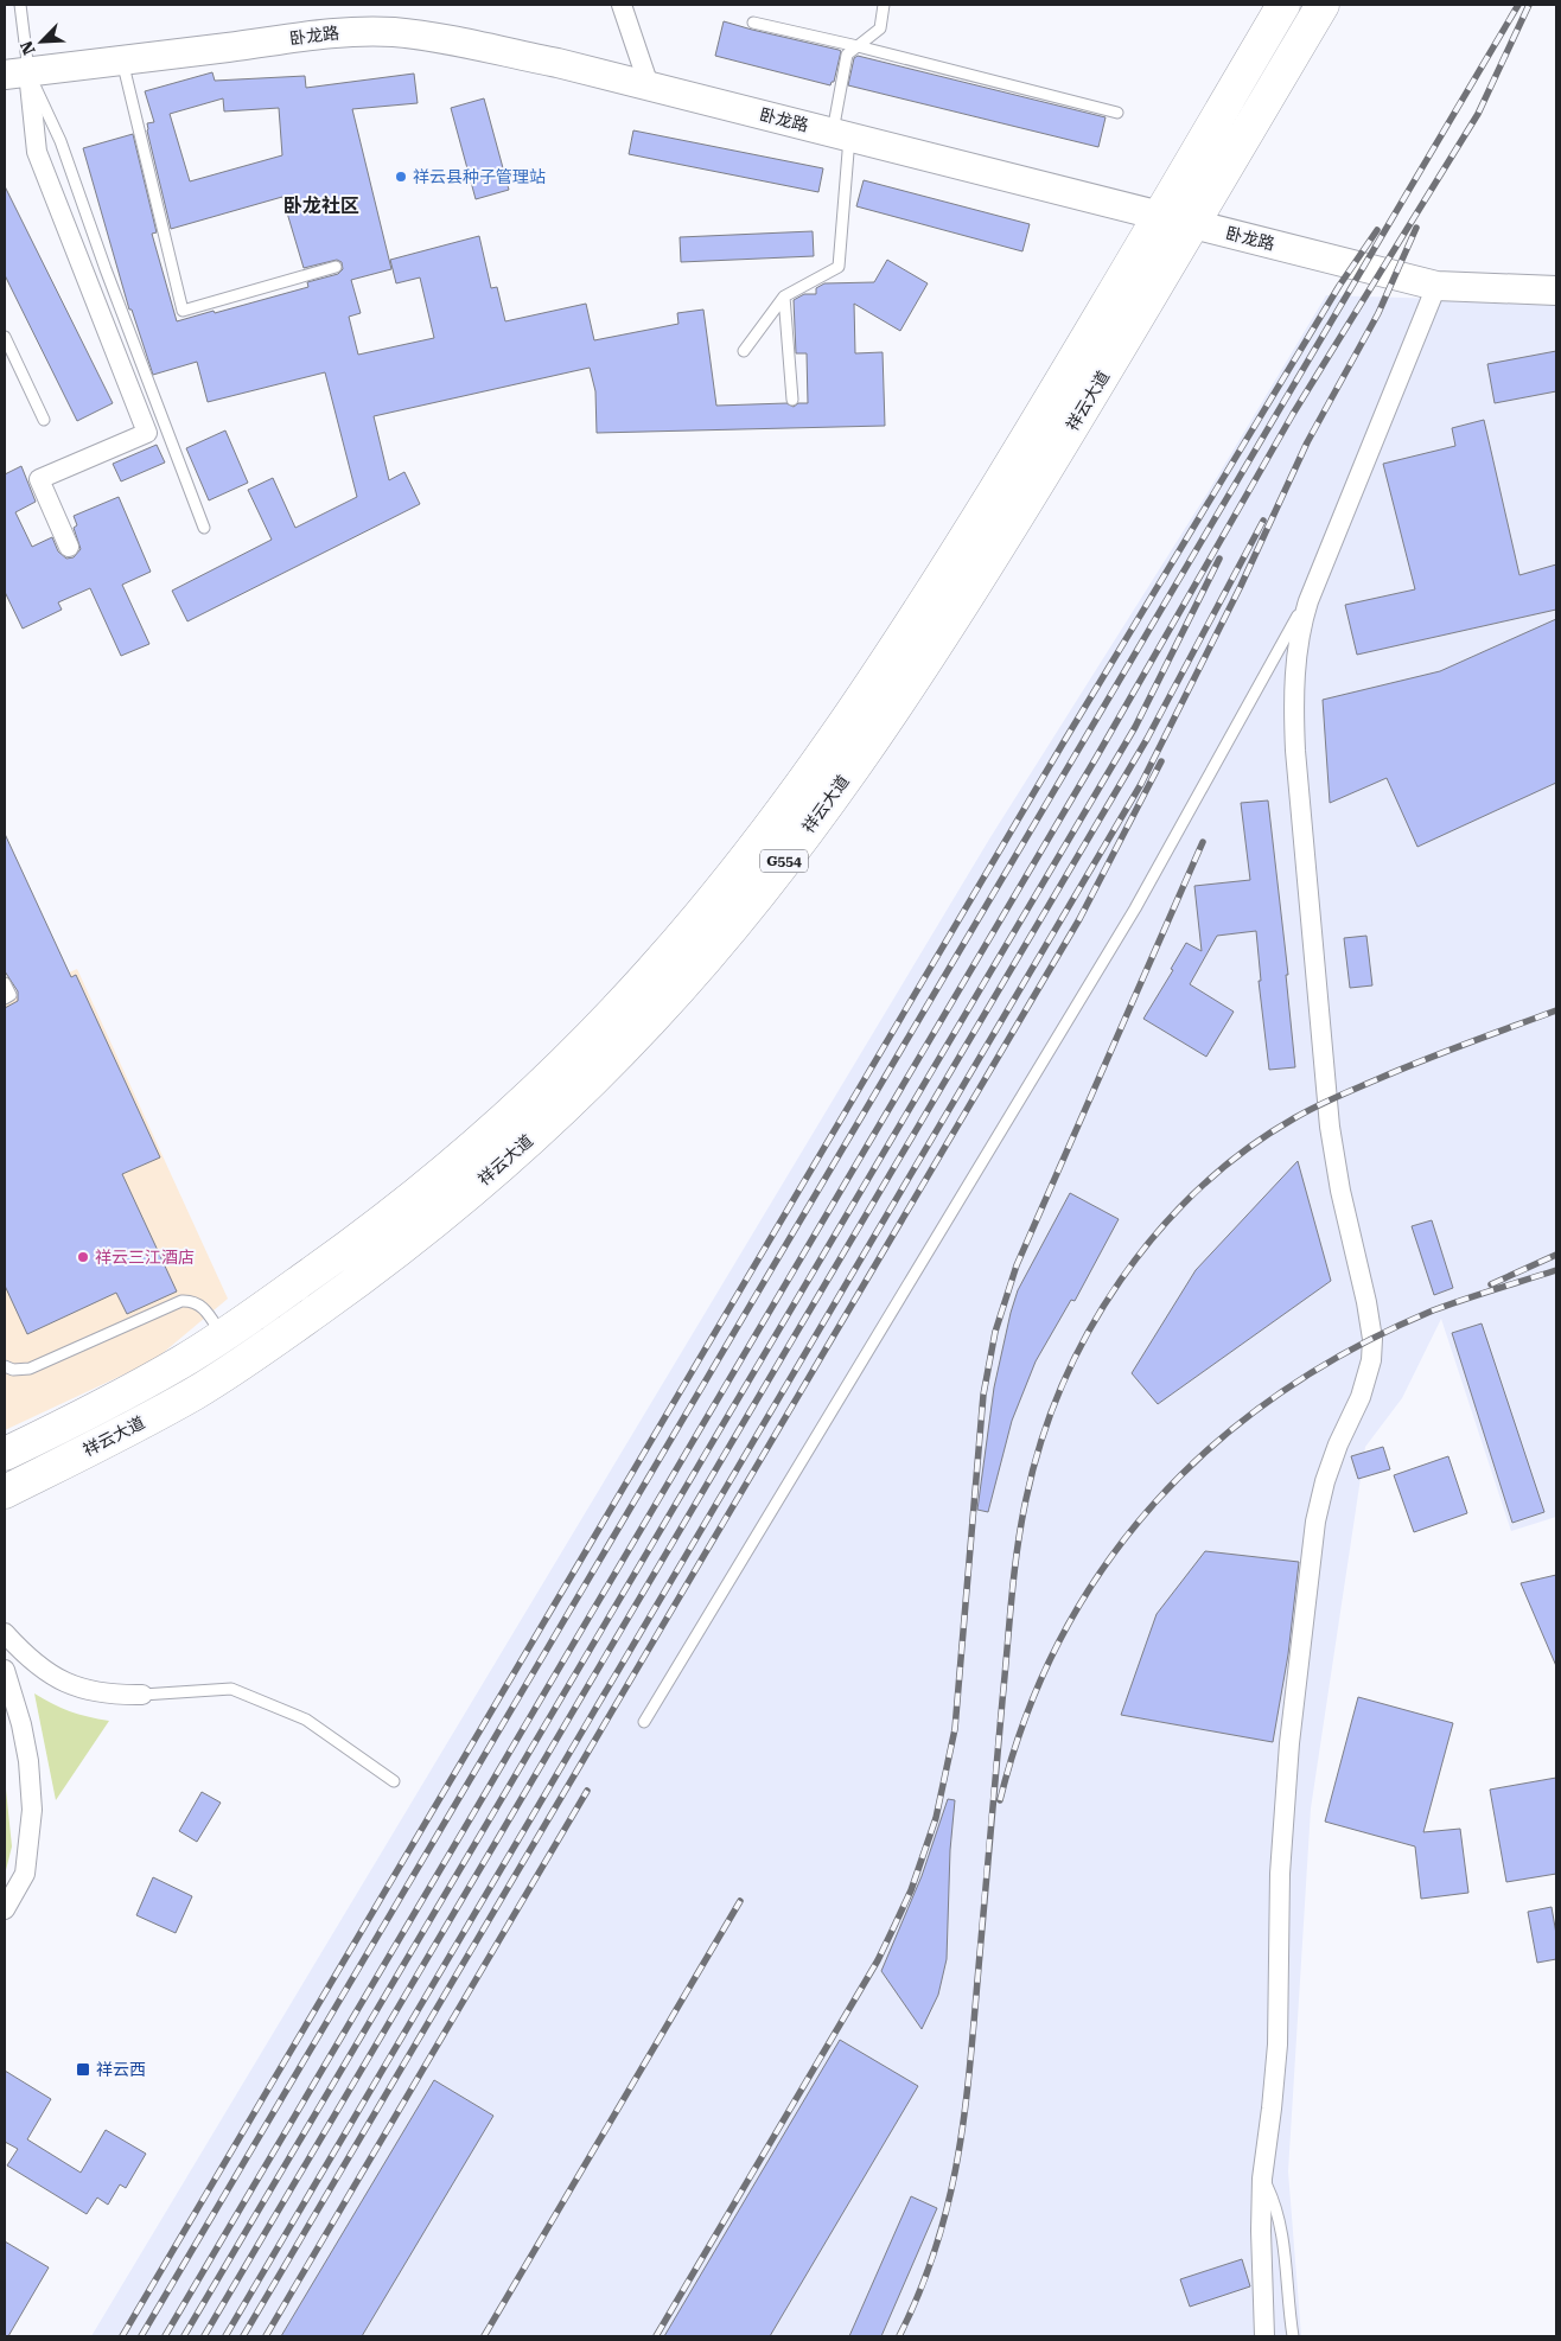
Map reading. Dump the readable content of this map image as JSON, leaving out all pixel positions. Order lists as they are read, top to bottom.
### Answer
{
  "streets": {
    "highway": ["祥云大道", "G554"],
    "street": ["卧龙路"]
  },
  "crossings": [
    ["卧龙路", "祥云大道"]
  ],
  "districts": ["卧龙社区"],
  "places": {
    "other": ["祥云县种子管理站", "祥云三江酒店"],
    "transit": ["祥云西"]
  },
  "north": "bottom left"
}
